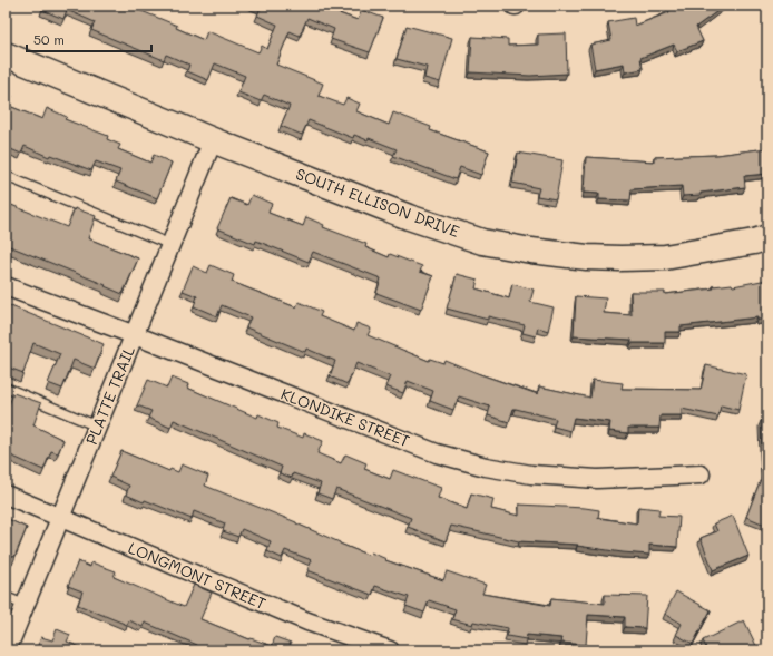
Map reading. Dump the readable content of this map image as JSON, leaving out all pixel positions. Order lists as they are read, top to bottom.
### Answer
{
  "streets": {
    "street": [
      "SOUTH ELLISON DRIVE",
      "PLATTE TRAIL",
      "KLONDIKE STREET",
      "LONGMONT STREET"
    ]
  },
  "crossings": [
    ["SOUTH ELLISON DRIVE", "PLATTE TRAIL"],
    ["PLATTE TRAIL", "KLONDIKE STREET"],
    ["PLATTE TRAIL", "LONGMONT STREET"]
  ],
  "scale_bar": "50 m"
}
